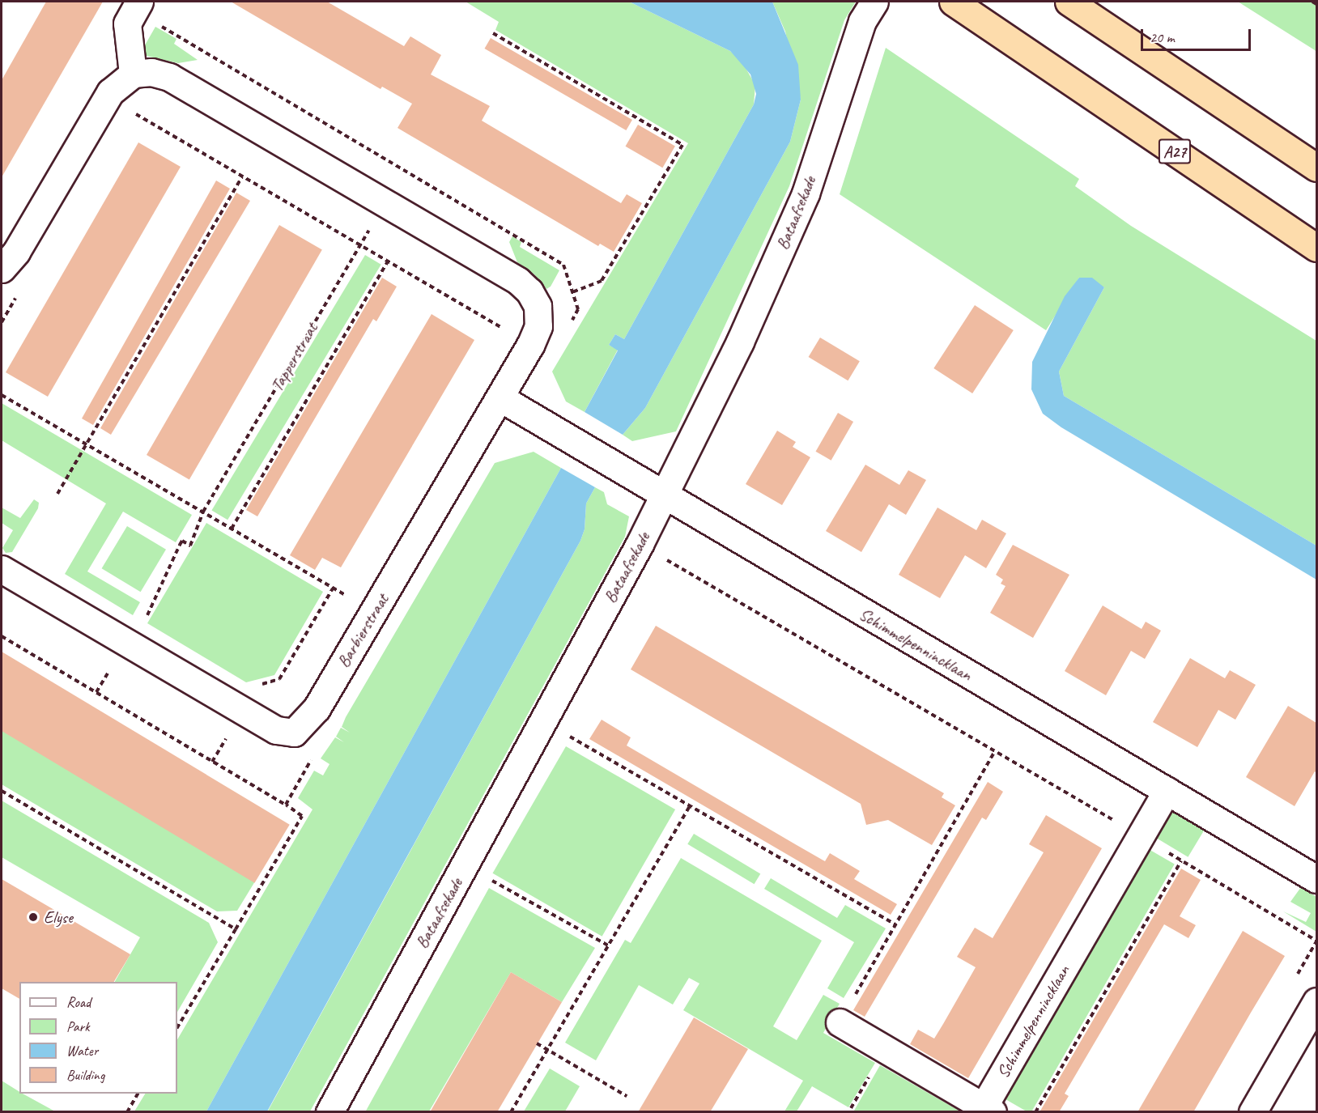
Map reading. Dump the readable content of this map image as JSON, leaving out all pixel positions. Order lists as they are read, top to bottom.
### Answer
{
  "streets": {
    "highway": ["A27"],
    "street": ["Bataafsekade", "Barbierstraat", "Schimmelpennincklaan"],
    "path": ["Tapperstraat"]
  },
  "crossings": [
    ["Bataafsekade", "Schimmelpennincklaan"]
  ],
  "places": ["Elyse"],
  "legend": [
    "Road",
    "Park",
    "Water",
    "Building"
  ],
  "scale_bar": "20 m"
}
